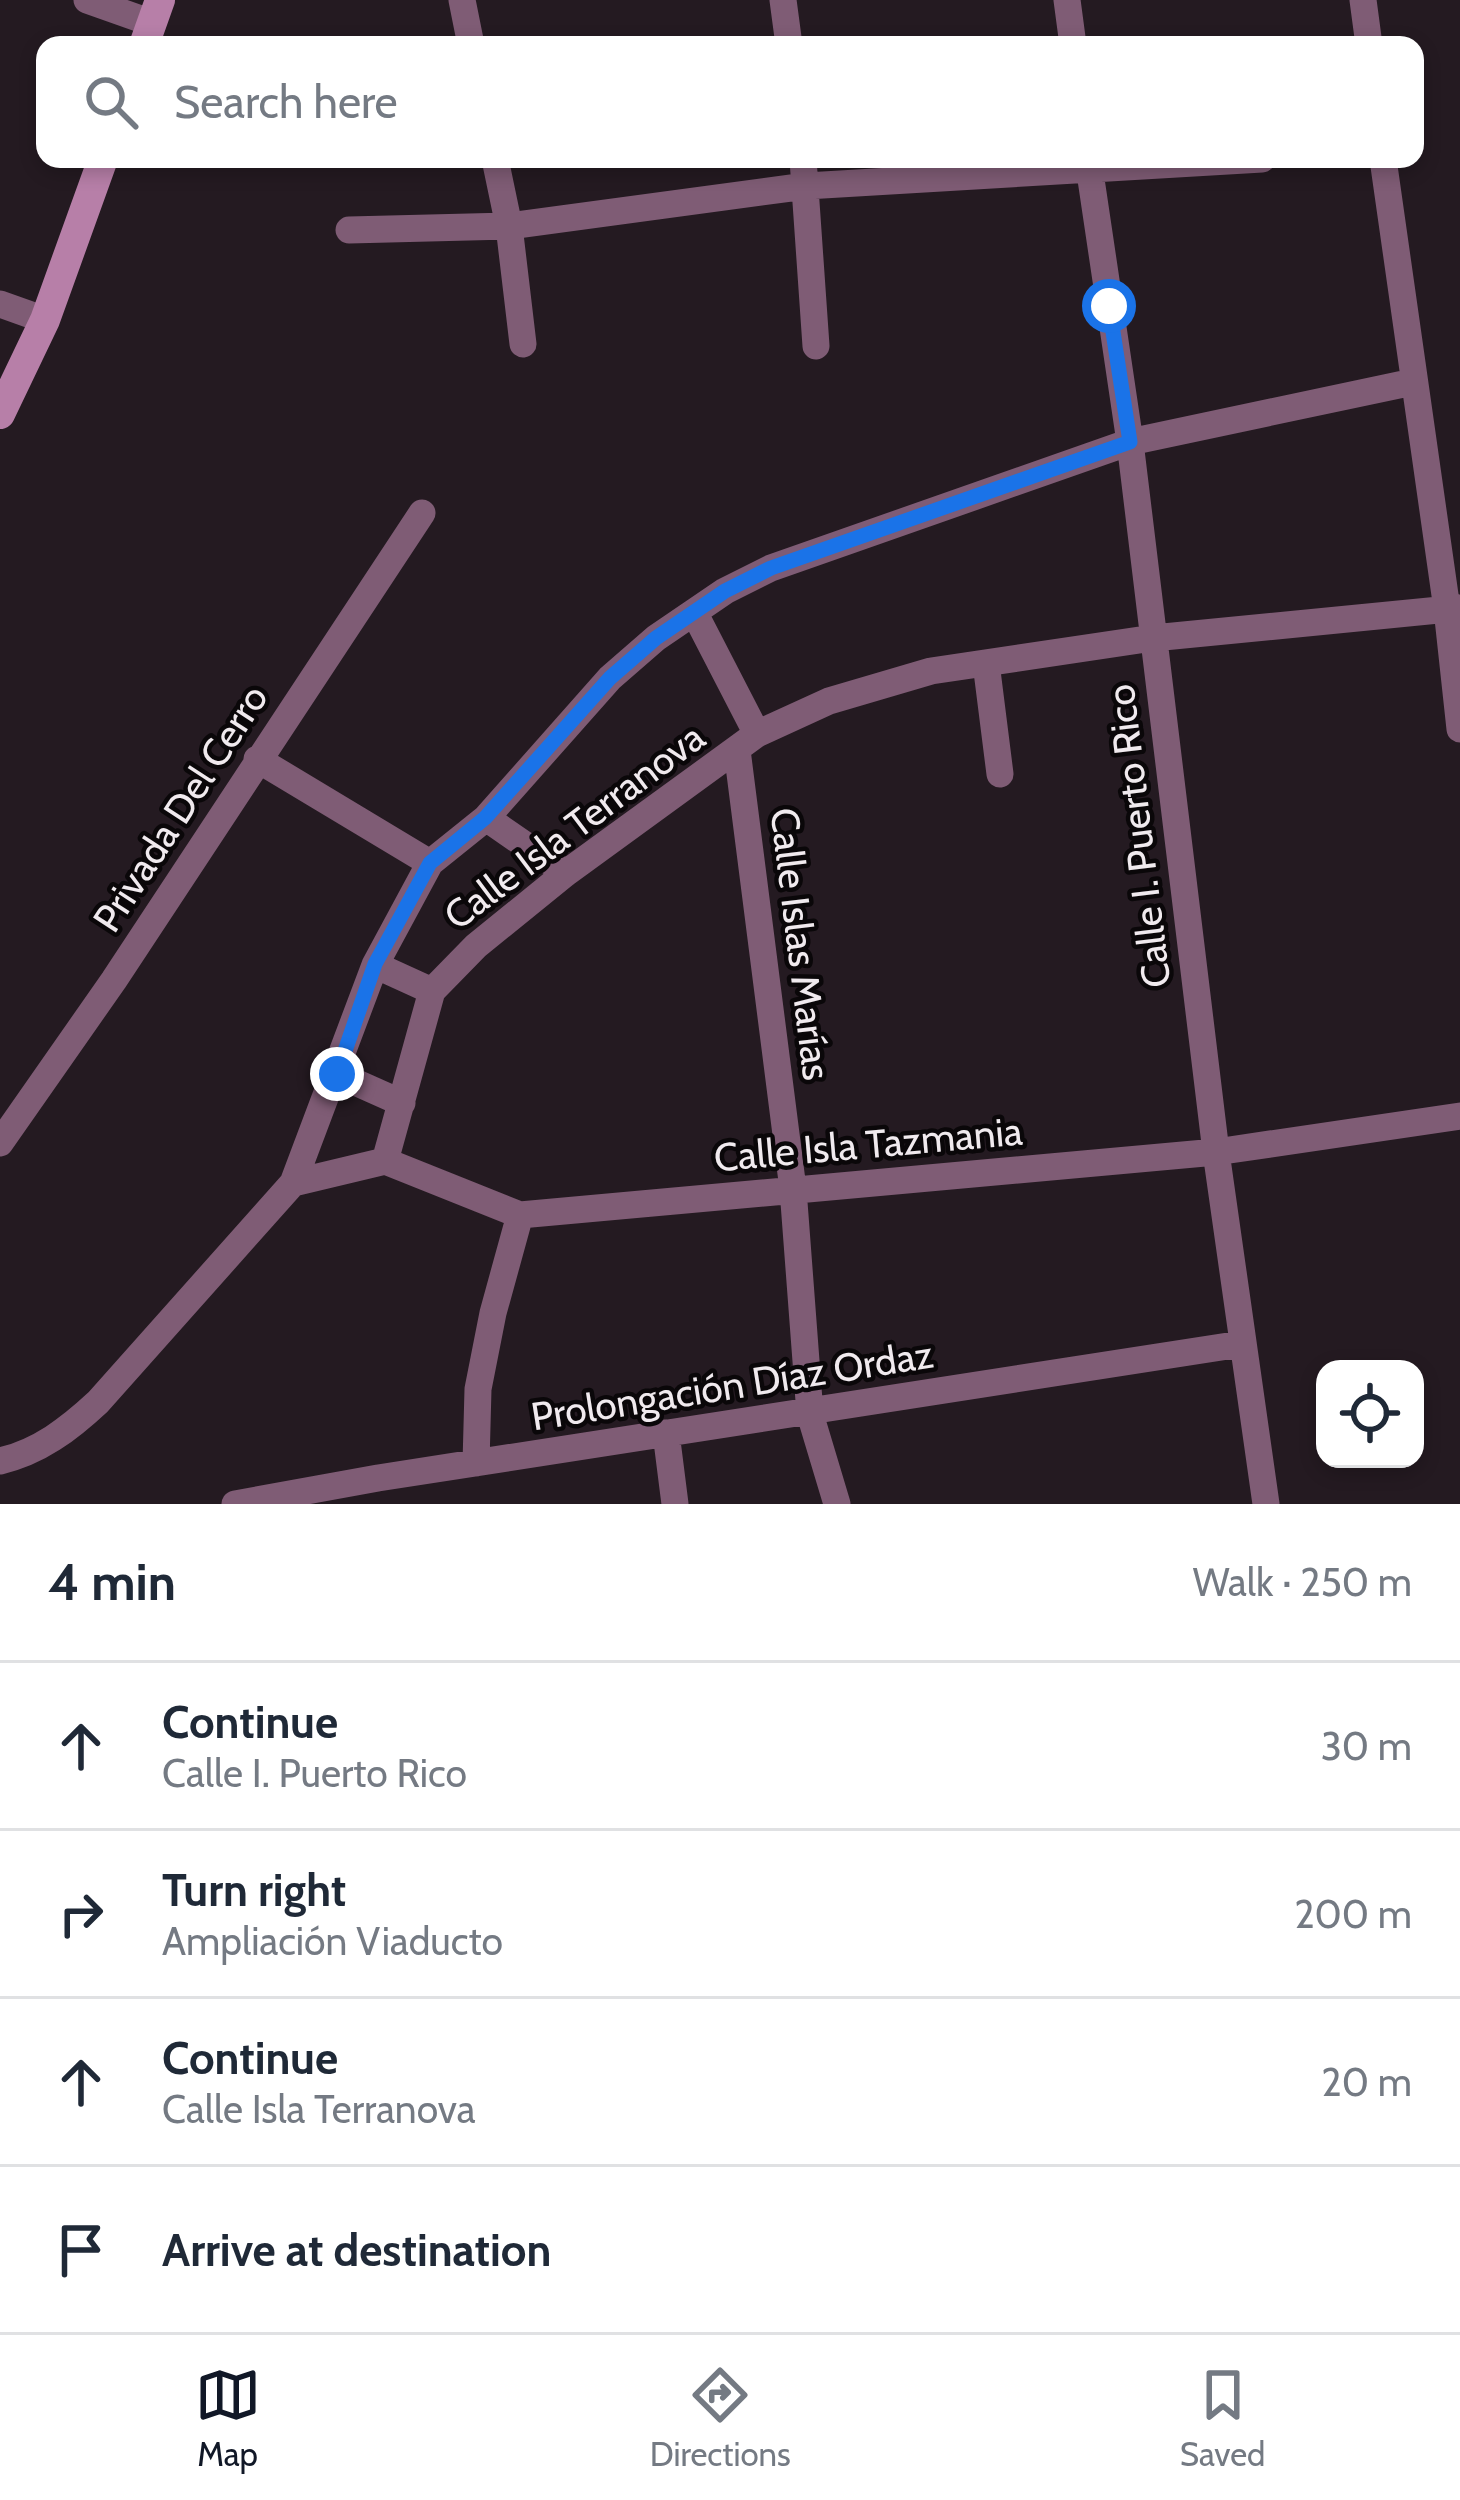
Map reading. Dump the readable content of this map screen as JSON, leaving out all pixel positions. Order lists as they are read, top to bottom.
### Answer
{
  "streets": {
    "street": [
      "Privada Del Cerro",
      "Calle Isla Terranova",
      "Calle I. Puerto Rico",
      "Calle Islas Marías",
      "Calle Isla Tazmania",
      "Prolongación Díaz Ordaz"
    ]
  },
  "crossings": [
    ["Calle Isla Terranova", "Calle I. Puerto Rico"],
    ["Calle Isla Terranova", "Calle Islas Marías"],
    ["Calle I. Puerto Rico", "Calle Isla Tazmania"],
    ["Calle I. Puerto Rico", "Prolongación Díaz Ordaz"],
    ["Calle Islas Marías", "Calle Isla Tazmania"],
    ["Calle Islas Marías", "Prolongación Díaz Ordaz"]
  ],
  "page": {
    "search": "Search here",
    "heading": ["4 min", "Walk · 250 m"],
    "list": [
      ["Continue", "Calle I. Puerto Rico", "30 m"],
      ["Turn right", "Ampliación Viaducto", "200 m"],
      ["Continue", "Calle Isla Terranova", "20 m"],
      "Arrive at destination"
    ],
    "nav": ["Map", "Directions", "Saved"]
  }
}
